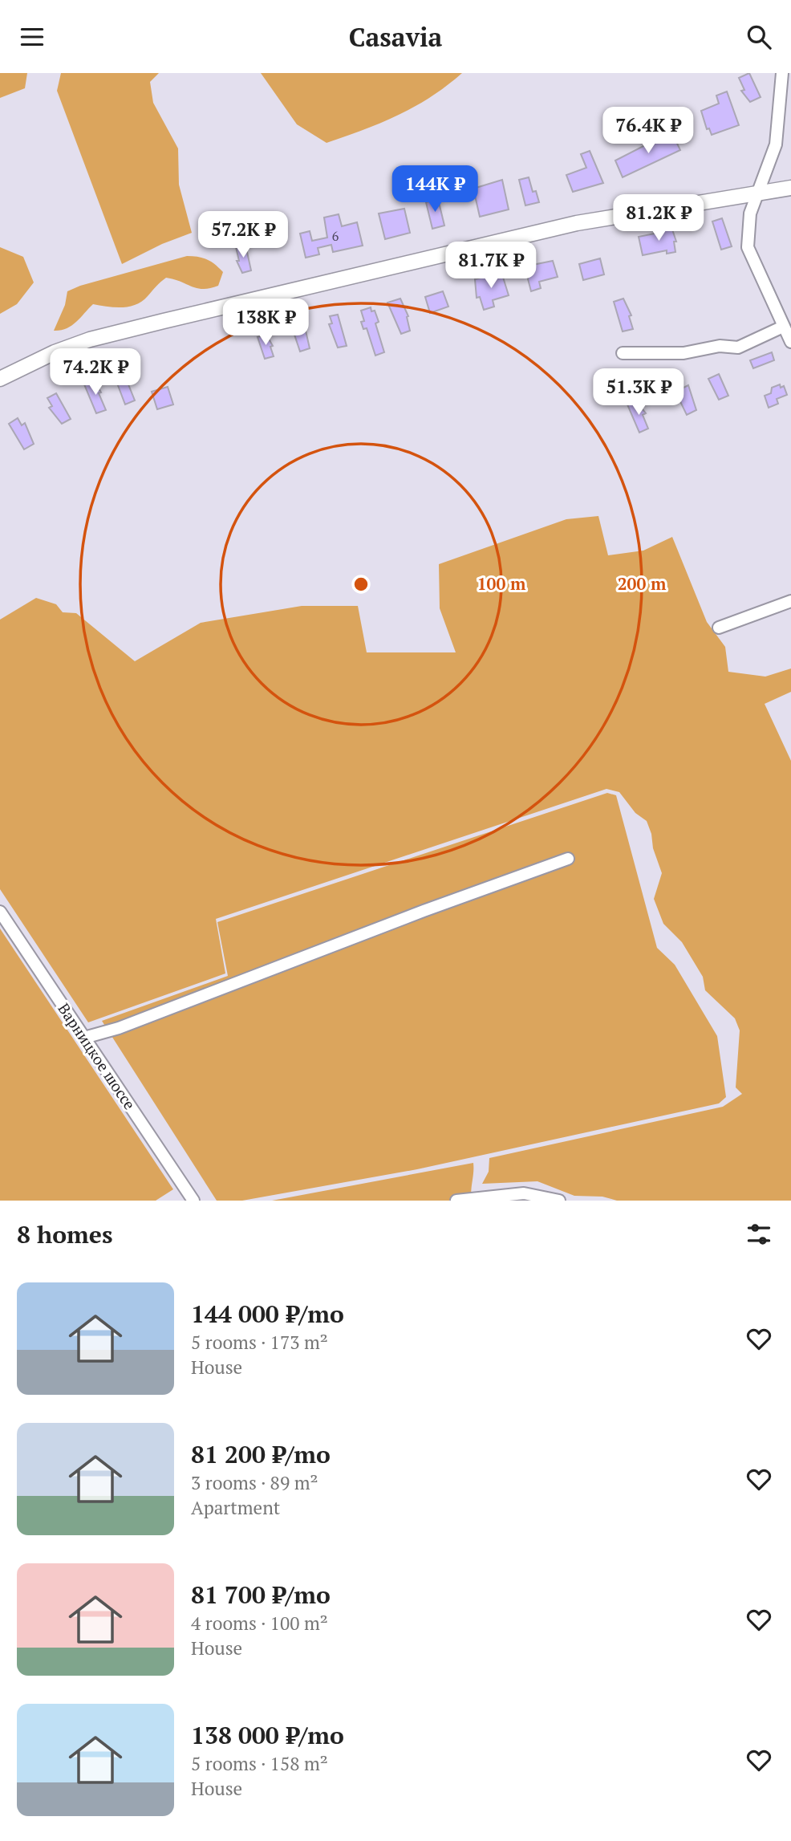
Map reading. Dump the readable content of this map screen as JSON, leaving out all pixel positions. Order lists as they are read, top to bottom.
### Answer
{
  "streets": {
    "street": ["Варницкое шоссе"]
  },
  "house_numbers": ["6"],
  "page": {
    "header": "Casavia",
    "price": [
      "76.4K ₽",
      "144K ₽",
      "81.2K ₽",
      "57.2K ₽",
      "81.7K ₽",
      "138K ₽",
      "74.2K ₽",
      "51.3K ₽"
    ],
    "heading": "8 homes",
    "list": [
      {
        "name": "144 000 ₽/mo",
        "note": "5 rooms · 173 m² · House"
      },
      {
        "name": "81 200 ₽/mo",
        "note": "3 rooms · 89 m² · Apartment"
      },
      {
        "name": "81 700 ₽/mo",
        "note": "4 rooms · 100 m² · House"
      },
      {
        "name": "138 000 ₽/mo",
        "note": "5 rooms · 158 m² · House"
      }
    ]
  },
  "rings": ["100 m", "200 m"]
}
